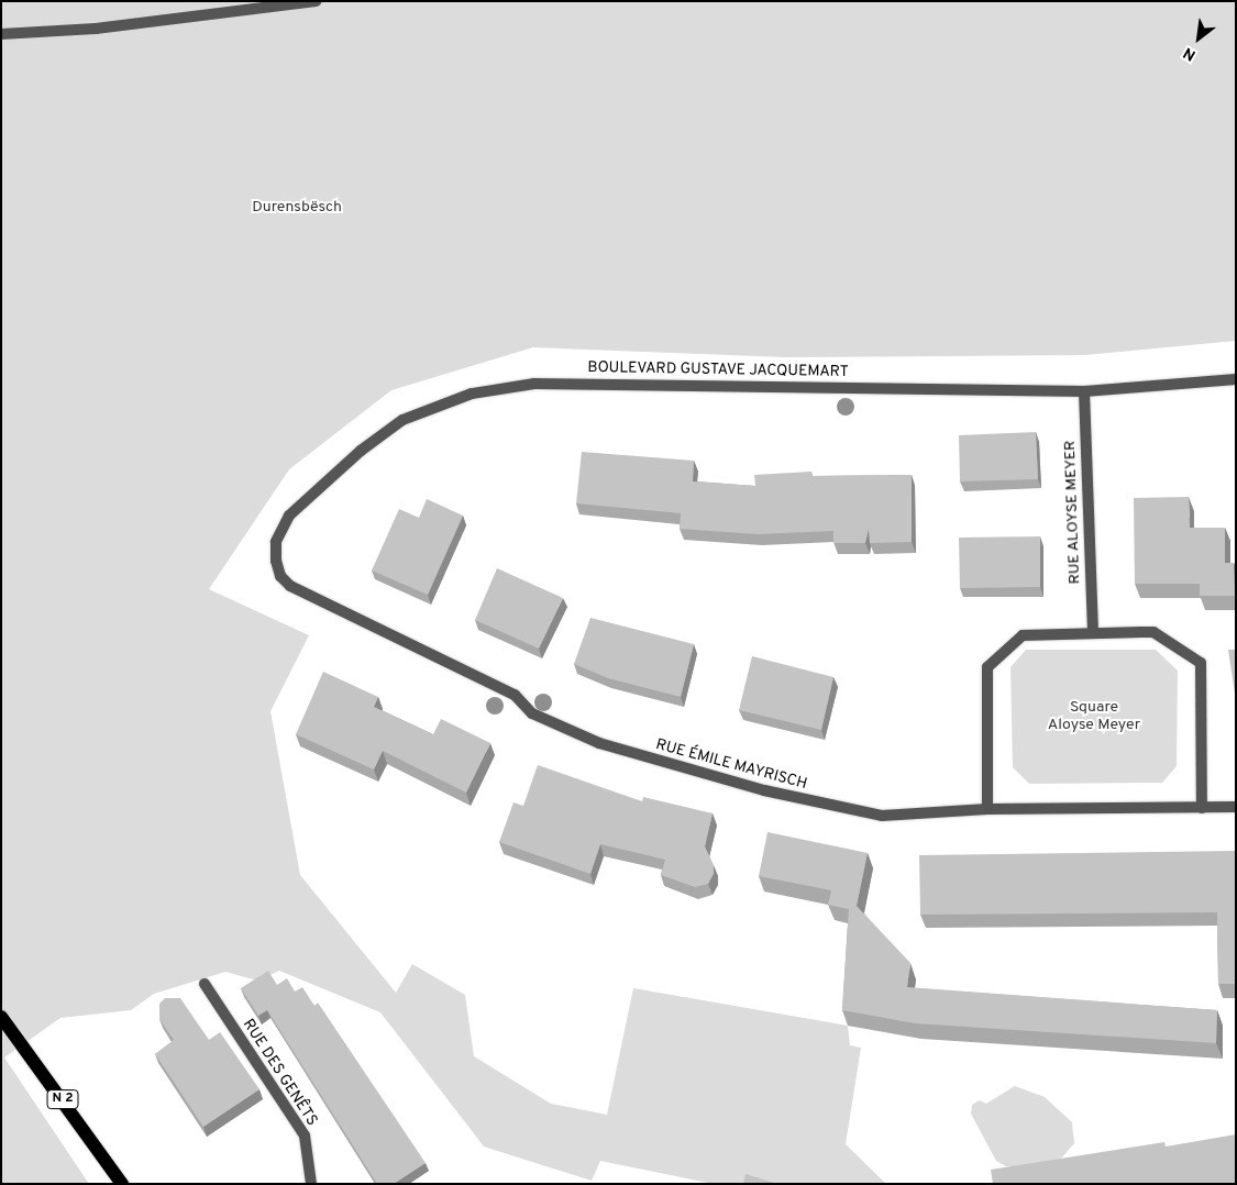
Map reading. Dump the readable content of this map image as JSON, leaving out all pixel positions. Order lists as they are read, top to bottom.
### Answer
{
  "streets": {
    "main road": ["N 2"],
    "street": [
      "BOULEVARD GUSTAVE JACQUEMART",
      "RUE ALOYSE MEYER",
      "RUE ÉMILE MAYRISCH",
      "RUE DES GENÊTS"
    ]
  },
  "crossings": [
    ["BOULEVARD GUSTAVE JACQUEMART", "RUE ALOYSE MEYER"],
    ["BOULEVARD GUSTAVE JACQUEMART", "RUE ÉMILE MAYRISCH"]
  ],
  "parks": ["Durensbësch", "Square Aloyse Meyer"],
  "north": "bottom left"
}
